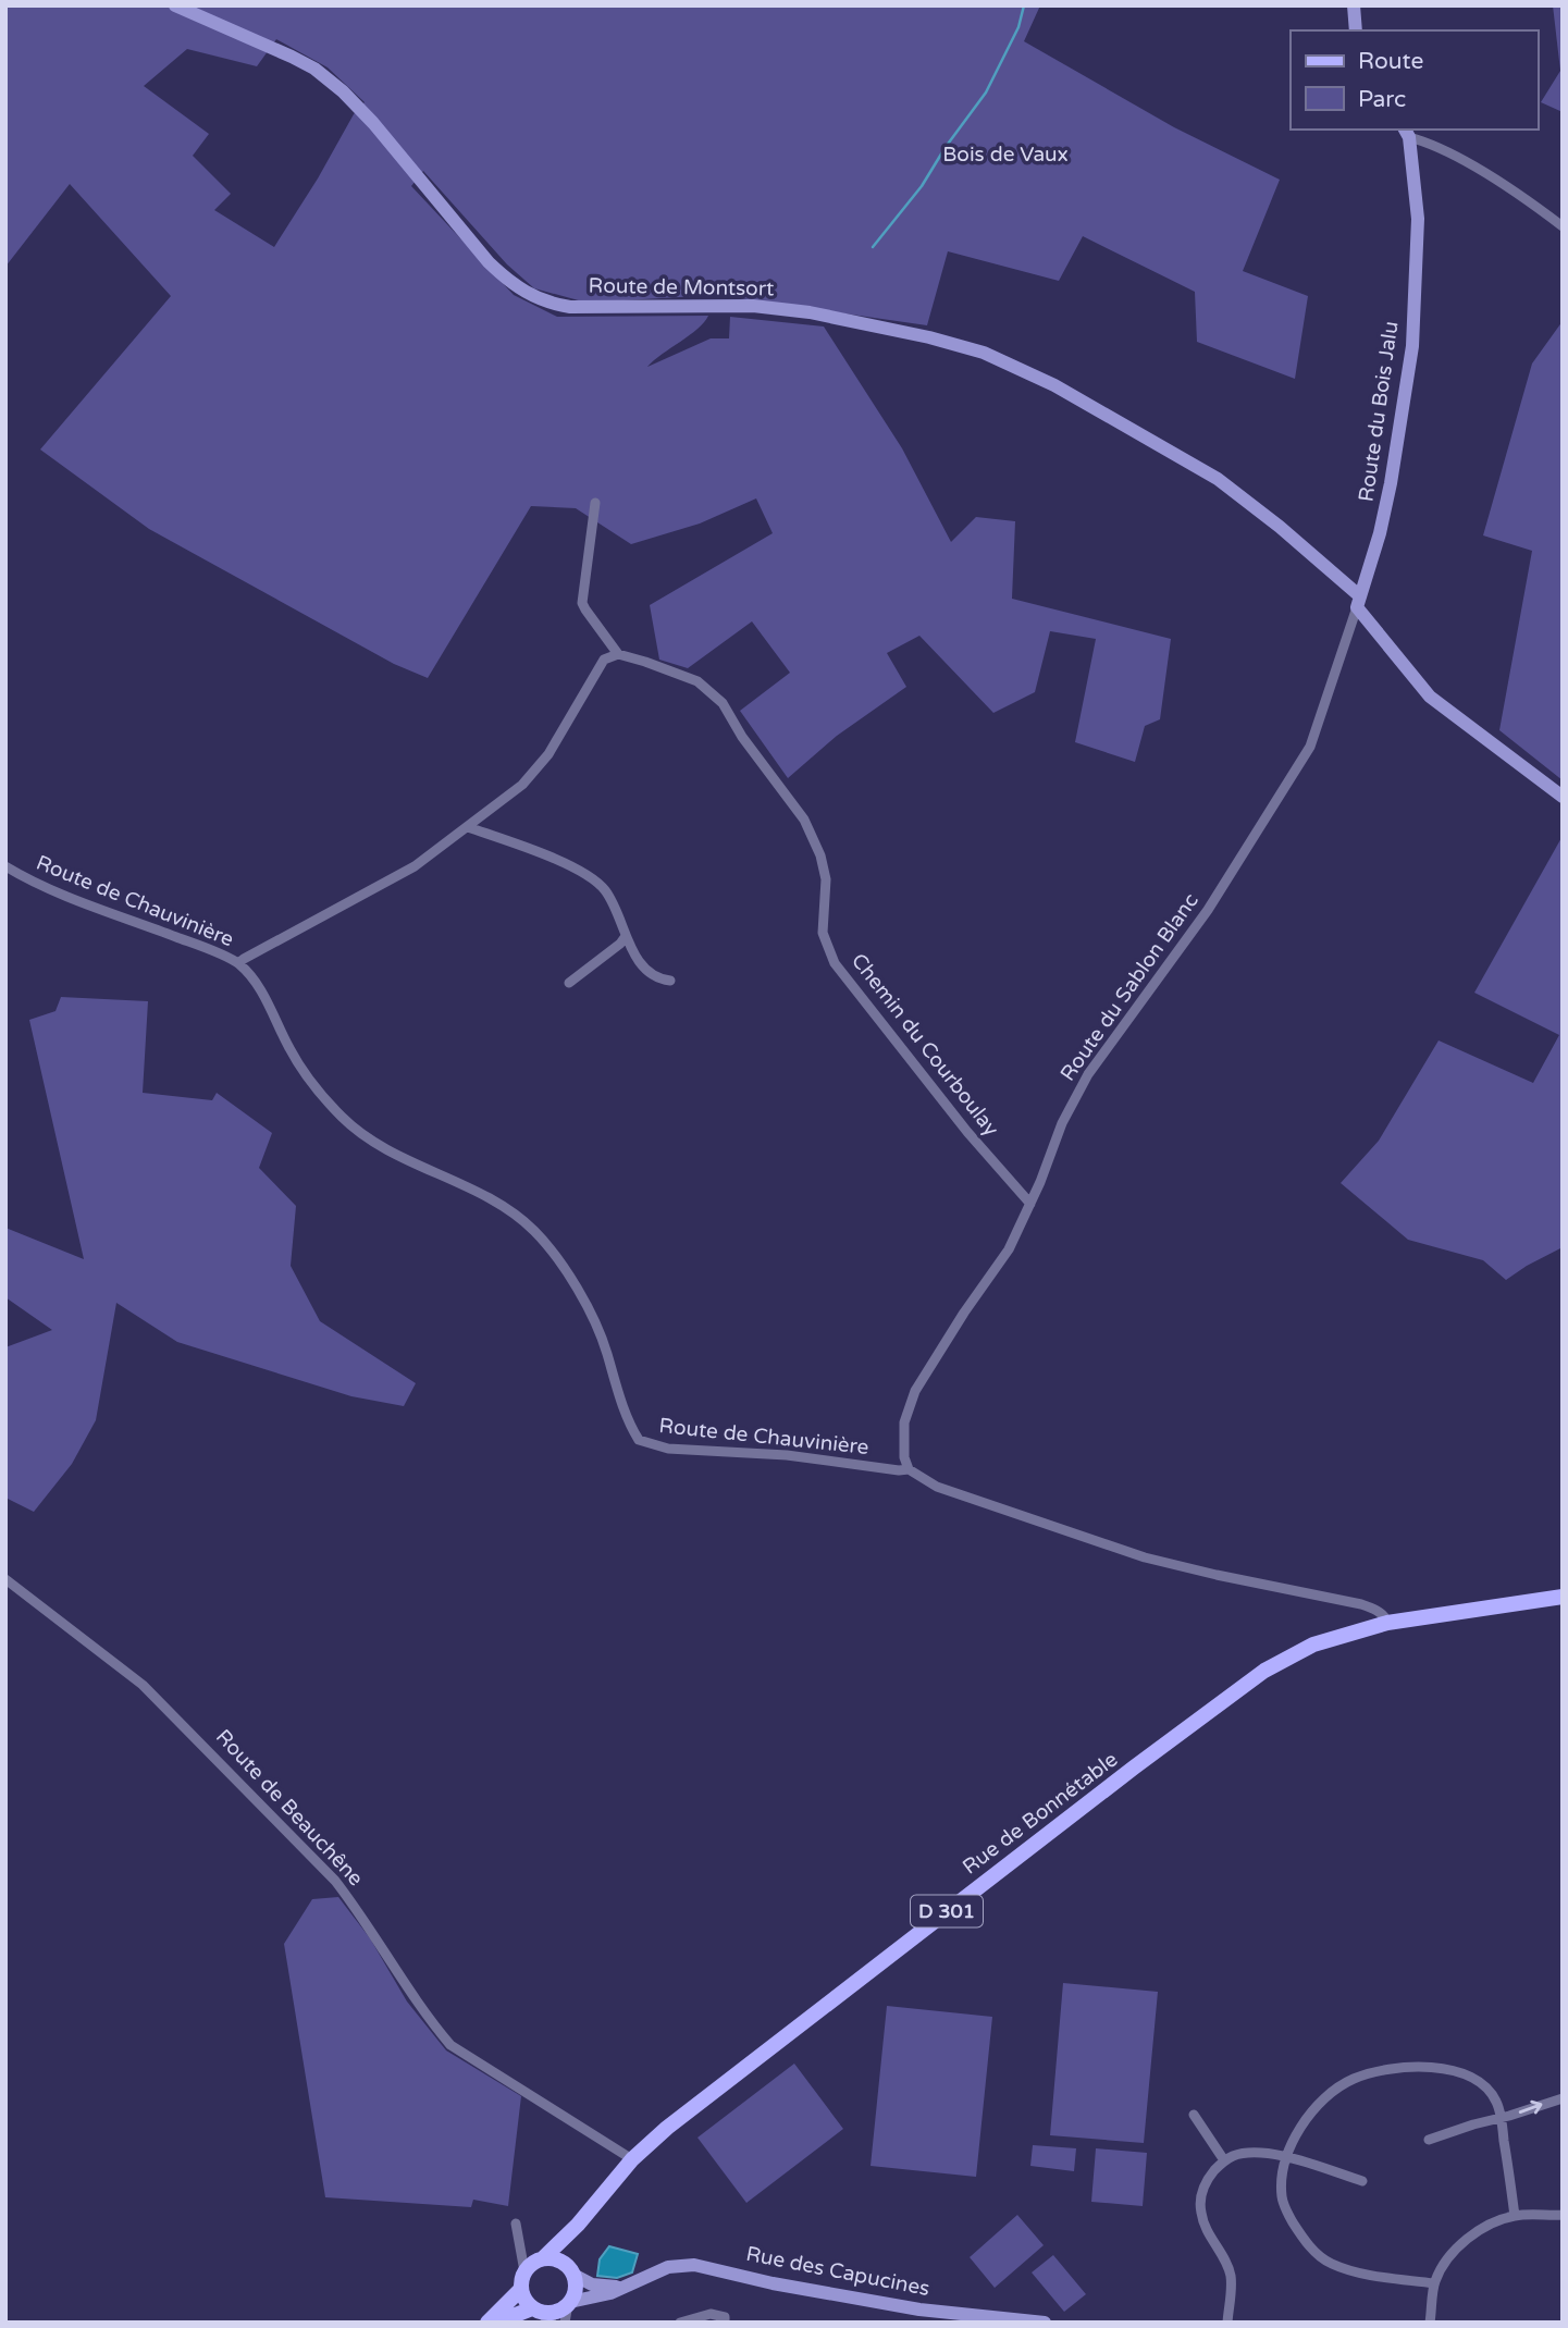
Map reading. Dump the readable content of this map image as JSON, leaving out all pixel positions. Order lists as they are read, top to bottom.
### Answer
{
  "streets": {
    "main road": ["Rue de Bonnétable", "D 301"],
    "street": [
      "Route de Montsort",
      "Route du Bois Jalu",
      "Route de Chauvinière",
      "Route du Sablon Blanc",
      "Chemin du Courboulay",
      "Route de Beauchêne",
      "Rue des Capucines"
    ]
  },
  "crossings": [
    ["Route de Montsort", "Route du Bois Jalu"],
    ["Route de Montsort", "Route du Sablon Blanc"],
    ["Route du Bois Jalu", "Route du Sablon Blanc"],
    ["Route de Chauvinière", "Route du Sablon Blanc"],
    ["Route de Chauvinière", "Rue de Bonnétable"],
    ["Route du Sablon Blanc", "Chemin du Courboulay"],
    ["Route de Beauchêne", "Rue de Bonnétable"],
    ["Rue de Bonnétable", "Rue des Capucines"]
  ],
  "parks": ["Bois de Vaux"],
  "legend": ["Route", "Parc"]
}
